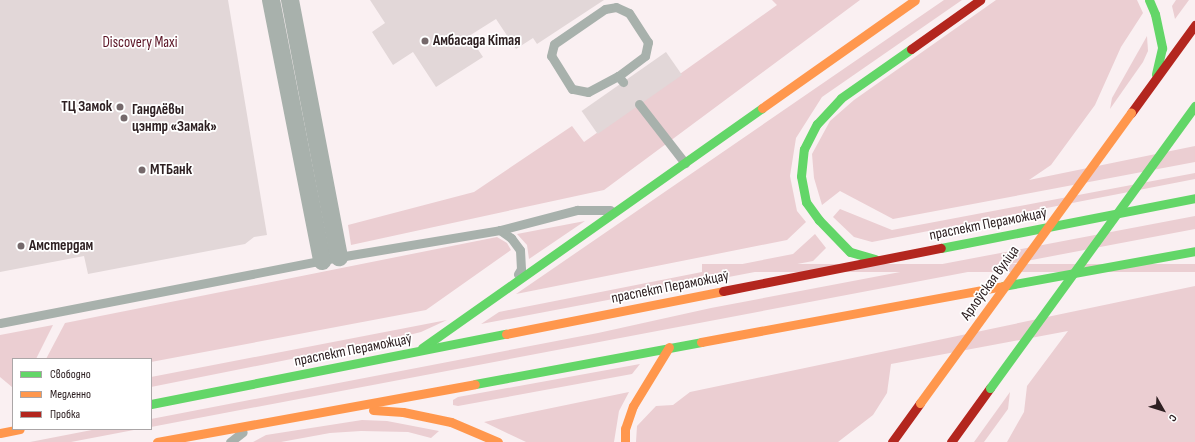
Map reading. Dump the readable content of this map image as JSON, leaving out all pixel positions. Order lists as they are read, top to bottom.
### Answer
{
  "streets": {
    "main road": ["праспект Пераможцаў", "Арлоўская вуліца"]
  },
  "parks": ["Discovery Maxi"],
  "places": [
    "Амбасада Кітая",
    "ТЦ Замок",
    "Гандлёвы цэнтр «Замак»",
    "МТБанк",
    "Амстердам"
  ],
  "legend": ["Свободно", "Медленно", "Пробка"],
  "north": "bottom right"
}
